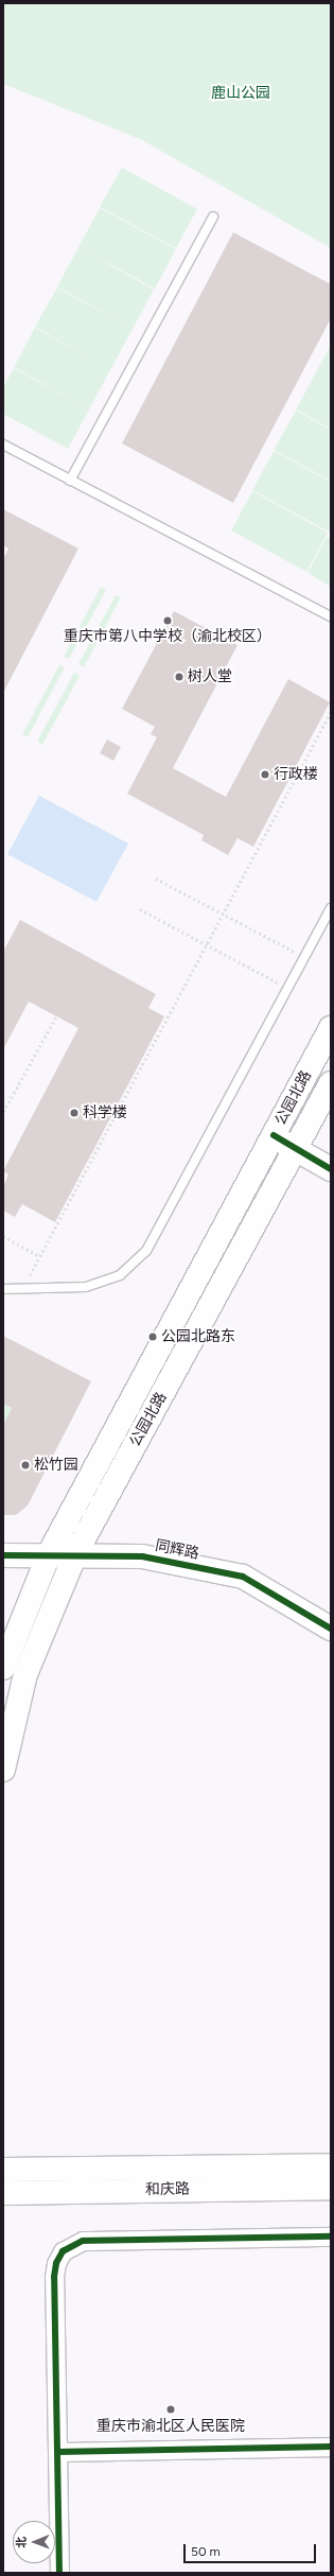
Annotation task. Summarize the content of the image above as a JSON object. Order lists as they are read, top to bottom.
{
  "streets": {
    "main road": ["公园北路", "同辉路", "和庆路"]
  },
  "crossings": [
    ["公园北路", "同辉路"]
  ],
  "parks": ["鹿山公园"],
  "places": [
    "重庆市第八中学校（渝北校区）",
    "树人堂",
    "行政楼",
    "科学楼",
    "公园北路东",
    "松竹园",
    "重庆市渝北区人民医院"
  ],
  "scale_bar": "50 m",
  "north": "left"
}
